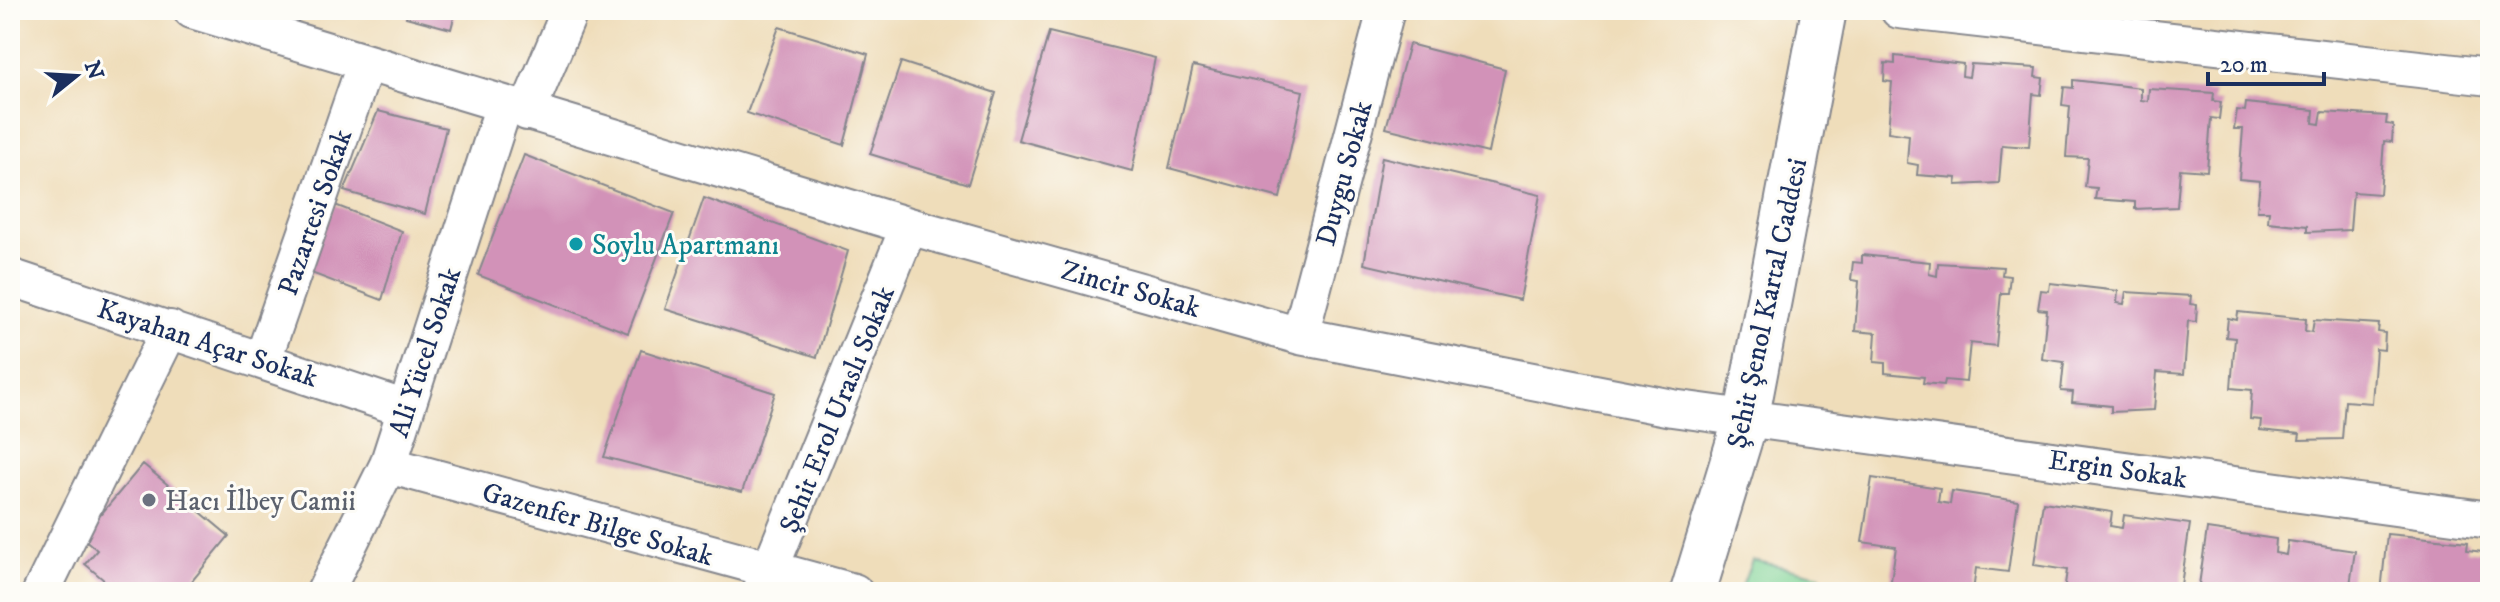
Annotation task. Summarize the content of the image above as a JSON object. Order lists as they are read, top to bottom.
{
  "streets": {
    "street": [
      "Duygu Sokak",
      "Pazartesi Sokak",
      "Zincir Sokak",
      "Şehit Şenol Kartal Caddesi",
      "Kayahan Açar Sokak",
      "Ali Yücel Sokak",
      "Şehit Erol Uraslı Sokak",
      "Ergin Sokak",
      "Gazenfer Bilge Sokak"
    ]
  },
  "crossings": [
    ["Duygu Sokak", "Zincir Sokak"],
    ["Pazartesi Sokak", "Zincir Sokak"],
    ["Pazartesi Sokak", "Kayahan Açar Sokak"],
    ["Zincir Sokak", "Şehit Şenol Kartal Caddesi"],
    ["Zincir Sokak", "Ali Yücel Sokak"],
    ["Zincir Sokak", "Şehit Erol Uraslı Sokak"],
    ["Zincir Sokak", "Ergin Sokak"],
    ["Şehit Şenol Kartal Caddesi", "Ergin Sokak"],
    ["Kayahan Açar Sokak", "Ali Yücel Sokak"],
    ["Ali Yücel Sokak", "Gazenfer Bilge Sokak"],
    ["Şehit Erol Uraslı Sokak", "Gazenfer Bilge Sokak"]
  ],
  "places": ["Soylu Apartmanı", "Hacı İlbey Camii"],
  "scale_bar": "20 m",
  "north": "right"
}
